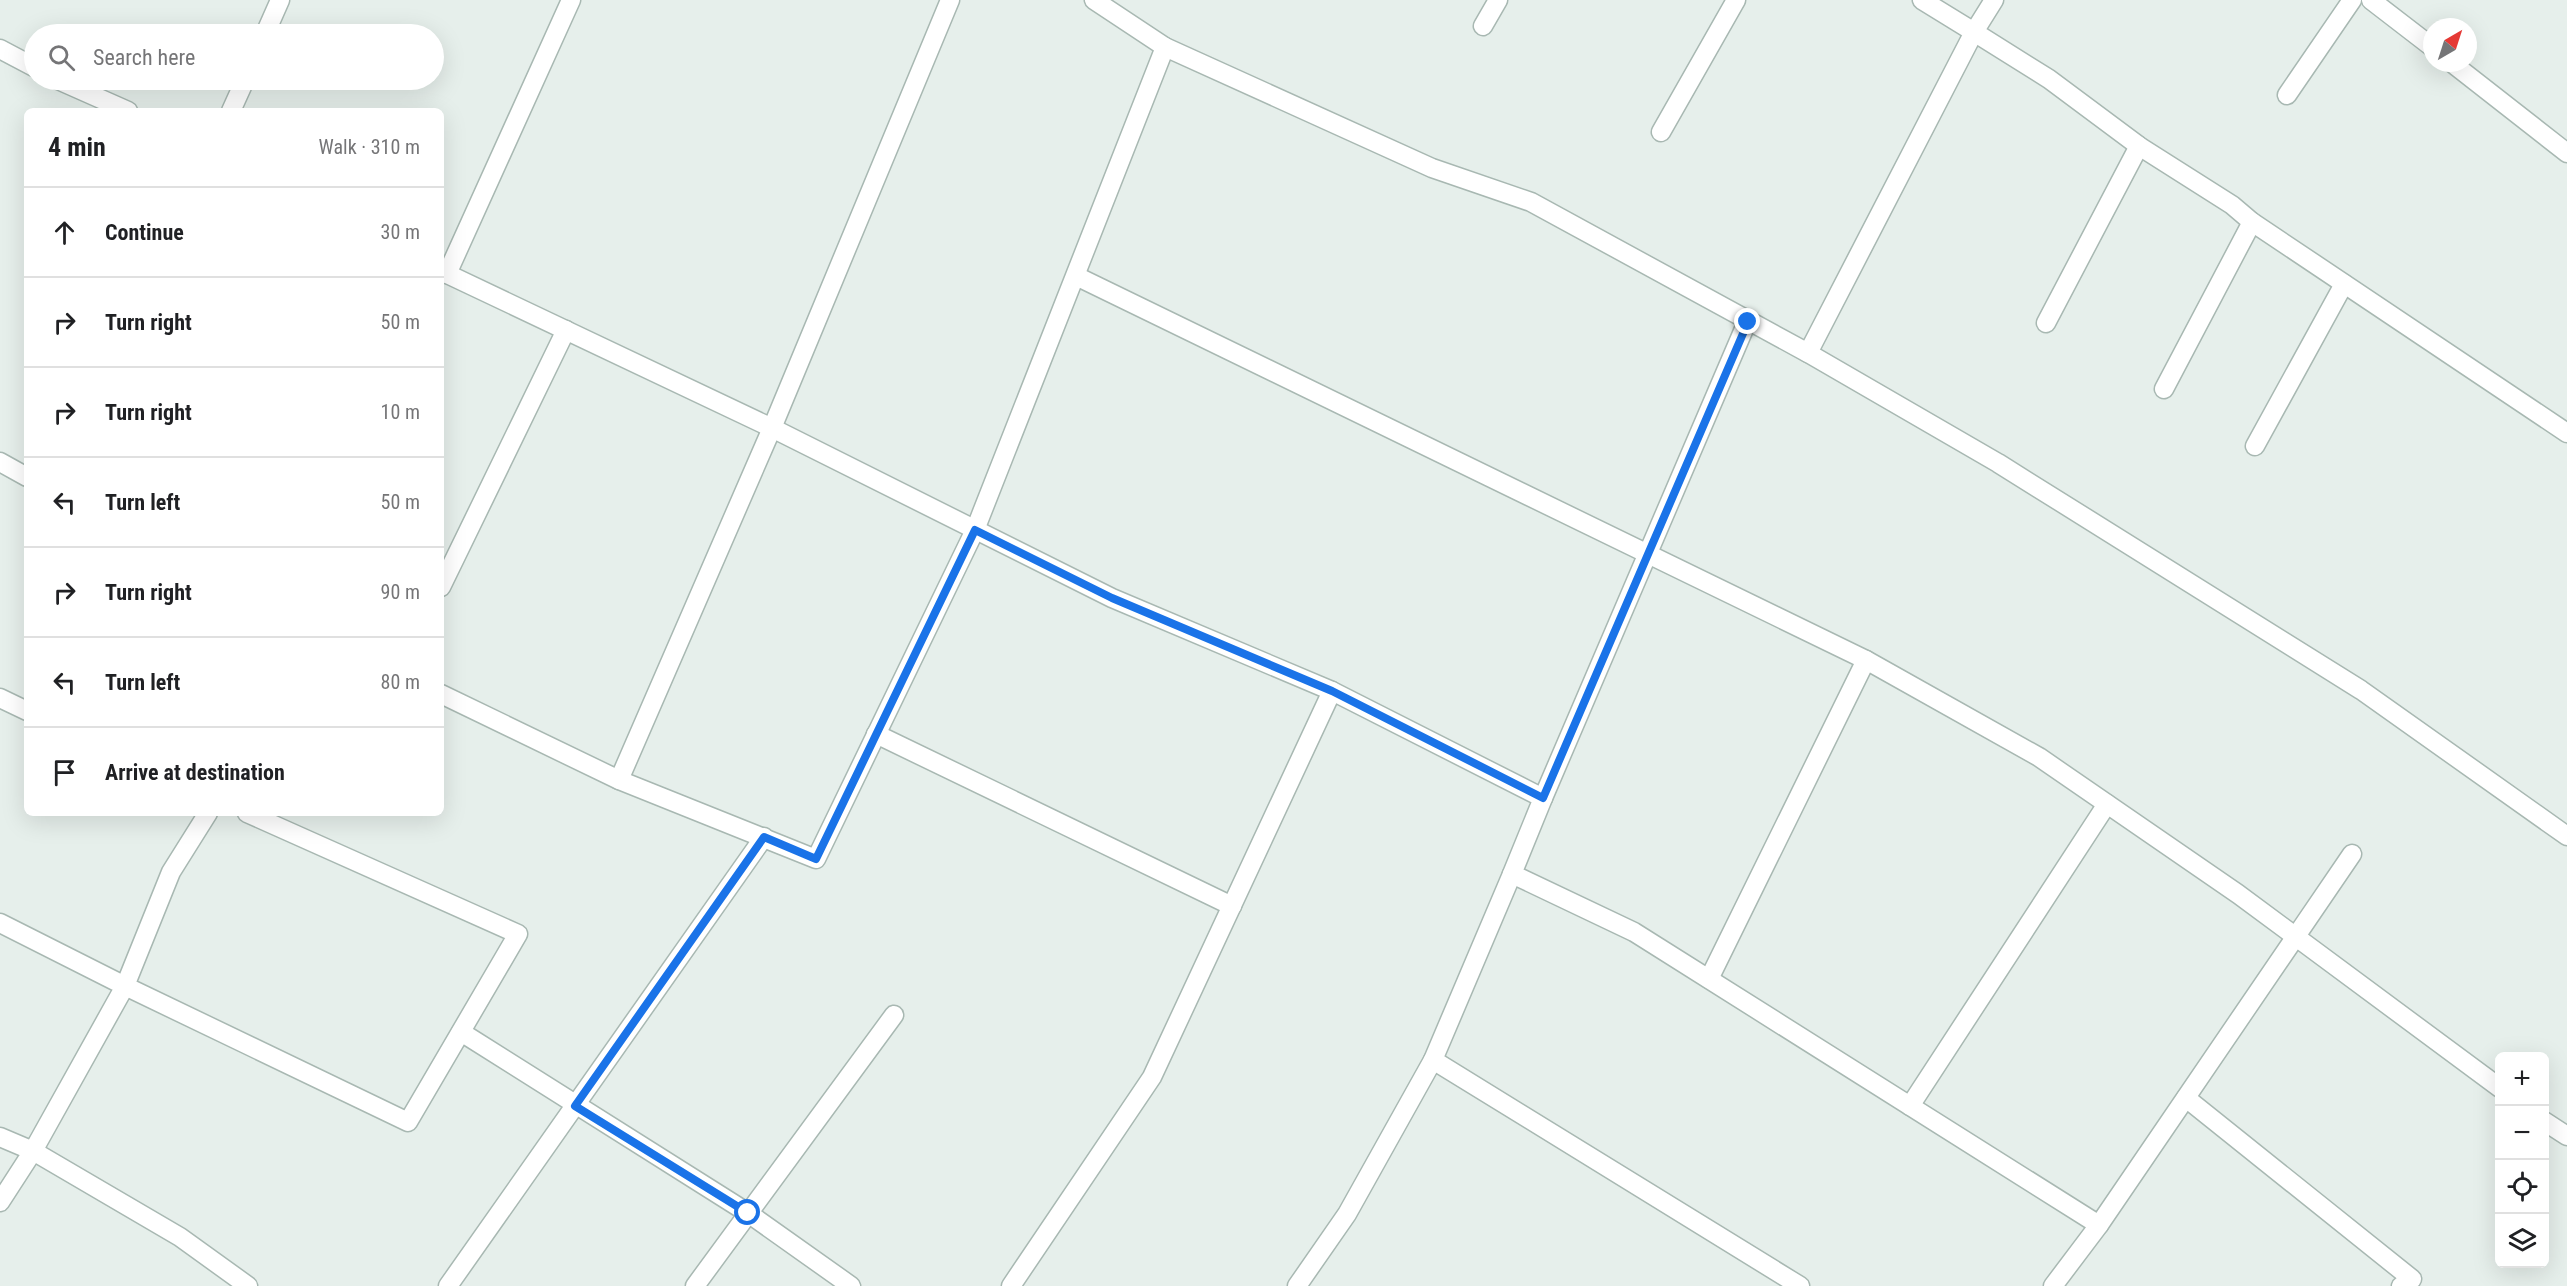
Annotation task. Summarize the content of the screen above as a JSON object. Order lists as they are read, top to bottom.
{
  "north": "top right",
  "page": {
    "search": "Search here",
    "heading": ["4 min", "Walk · 310 m"],
    "list": [
      ["Continue", "30 m"],
      ["Turn right", "50 m"],
      ["Turn right", "10 m"],
      ["Turn left", "50 m"],
      ["Turn right", "90 m"],
      ["Turn left", "80 m"],
      "Arrive at destination"
    ],
    "map_buttons": ["+", "−"]
  }
}
